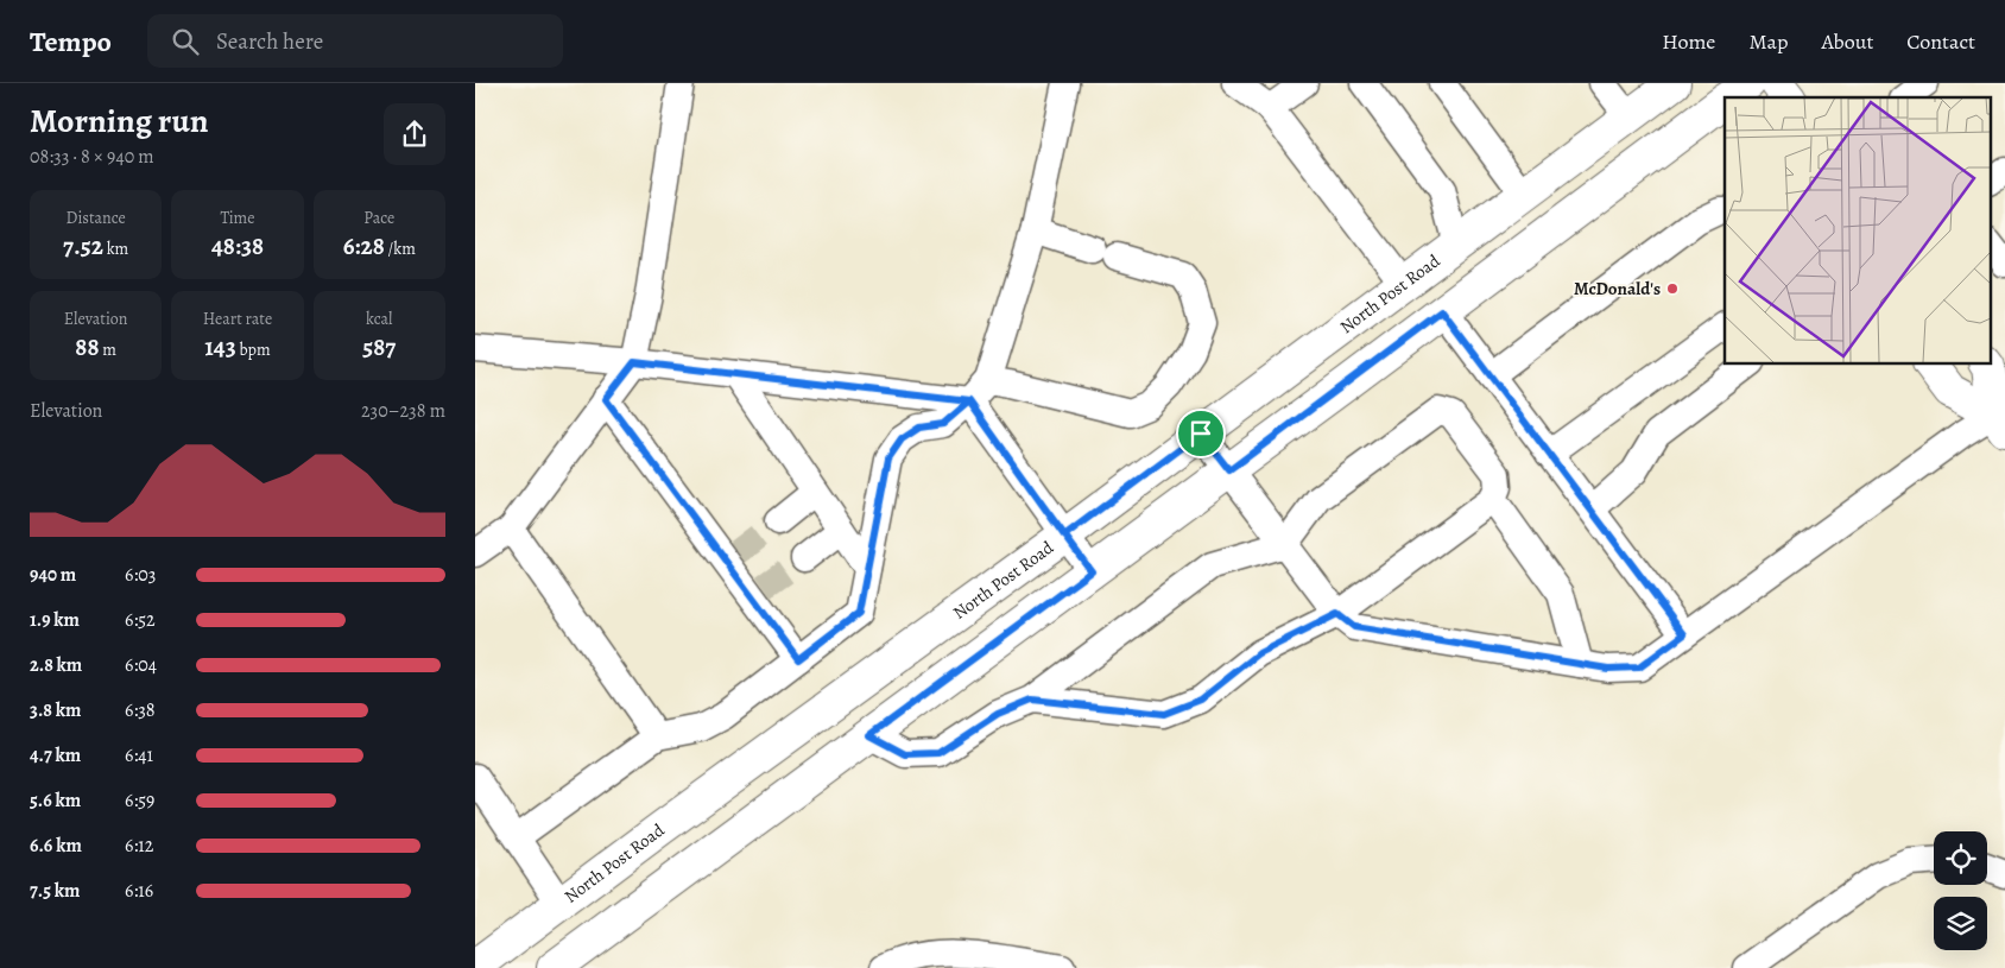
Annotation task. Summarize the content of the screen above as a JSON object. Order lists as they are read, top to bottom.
{
  "streets": {
    "main road": ["North Post Road"]
  },
  "places": ["McDonald's"],
  "page": {
    "header": "Tempo",
    "search": "Search here",
    "nav": [
      "Home",
      "Map",
      "About",
      "Contact"
    ],
    "heading": ["Morning run", "08:33 · 8 × 940 m"],
    "stats": [
      ["Distance", "7.52 km"],
      ["Time", "48:38"],
      ["Pace", "6:28 /km"],
      ["Elevation", "88 m"],
      ["Heart rate", "143 bpm"],
      ["kcal", "587"]
    ],
    "chart": ["Elevation", "230–238 m"],
    "list": [
      {
        "name": "940 m",
        "note": "6:03"
      },
      {
        "name": "1.9 km",
        "note": "6:52"
      },
      {
        "name": "2.8 km",
        "note": "6:04"
      },
      {
        "name": "3.8 km",
        "note": "6:38"
      },
      {
        "name": "4.7 km",
        "note": "6:41"
      },
      {
        "name": "5.6 km",
        "note": "6:59"
      },
      {
        "name": "6.6 km",
        "note": "6:12"
      },
      {
        "name": "7.5 km",
        "note": "6:16"
      }
    ]
  }
}
